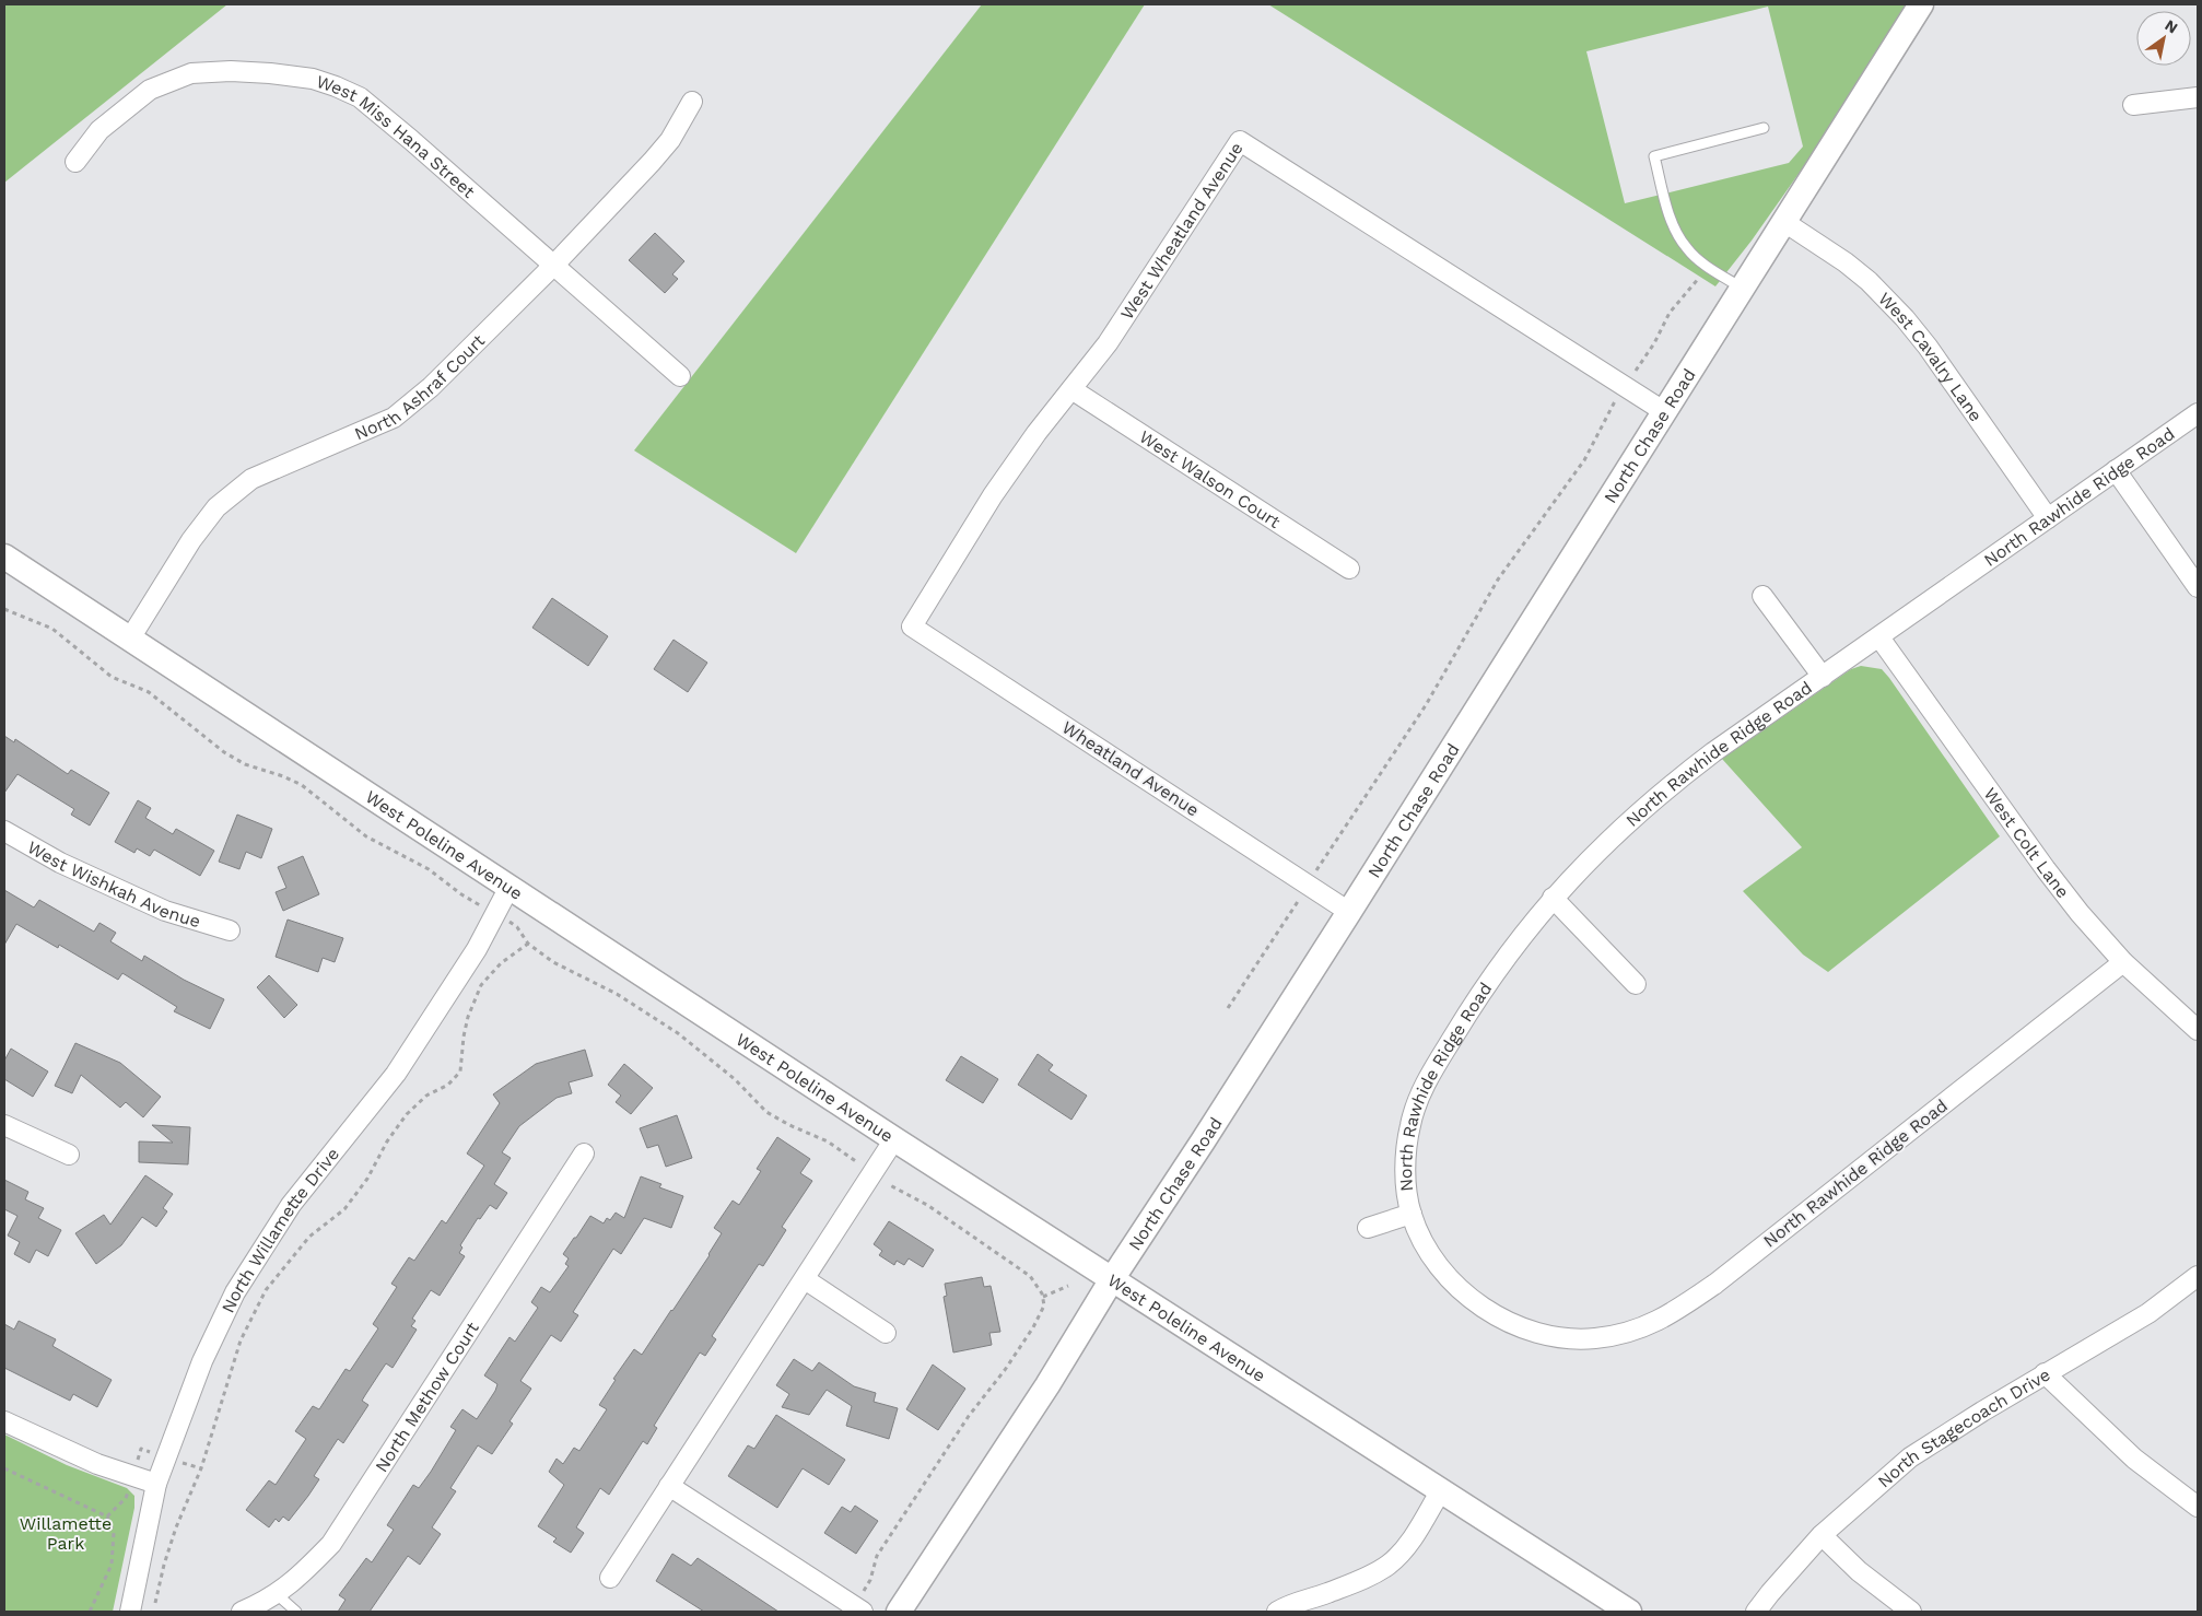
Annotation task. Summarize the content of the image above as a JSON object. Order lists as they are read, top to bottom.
{
  "streets": {
    "street": [
      "West Miss Hana Street",
      "West Wheatland Avenue",
      "West Cavalry Lane",
      "North Ashraf Court",
      "North Chase Road",
      "West Walson Court",
      "North Rawhide Ridge Road",
      "Wheatland Avenue",
      "West Colt Lane",
      "West Poleline Avenue",
      "West Wishkah Avenue",
      "North Willamette Drive",
      "North Methow Court",
      "North Stagecoach Drive"
    ]
  },
  "crossings": [
    ["West Miss Hana Street", "North Ashraf Court"],
    ["West Wheatland Avenue", "North Chase Road"],
    ["West Wheatland Avenue", "West Walson Court"],
    ["West Wheatland Avenue", "Wheatland Avenue"],
    ["West Cavalry Lane", "North Chase Road"],
    ["West Cavalry Lane", "North Rawhide Ridge Road"],
    ["North Ashraf Court", "West Poleline Avenue"],
    ["North Chase Road", "Wheatland Avenue"],
    ["North Chase Road", "West Poleline Avenue"],
    ["North Rawhide Ridge Road", "West Colt Lane"],
    ["West Poleline Avenue", "North Willamette Drive"]
  ],
  "parks": ["Willamette Park"],
  "north": "top right"
}
